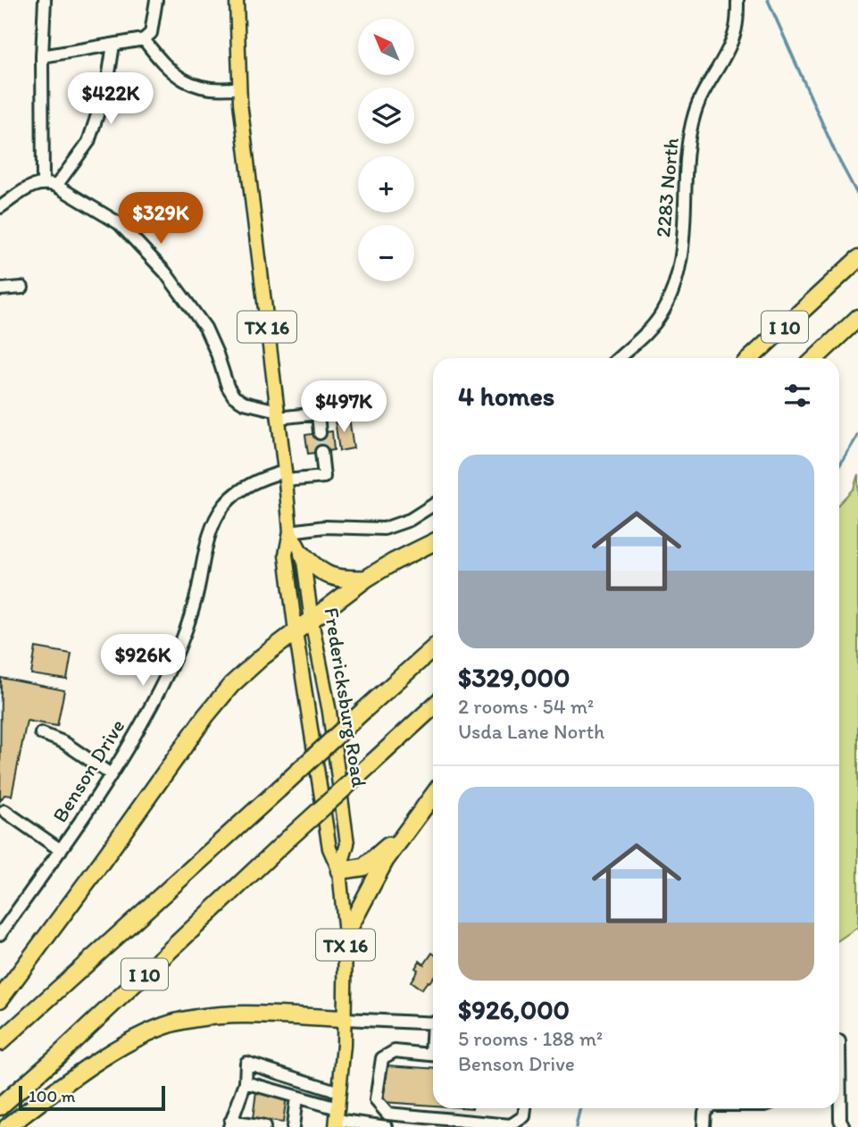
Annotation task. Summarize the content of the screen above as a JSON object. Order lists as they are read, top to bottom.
{
  "streets": {
    "highway": ["I 10"],
    "main road": ["TX 16", "Fredericksburg Road"],
    "street": ["2283 North", "Benson Drive"]
  },
  "crossings": [
    ["TX 16", "Fredericksburg Road"],
    ["Fredericksburg Road", "Benson Drive"]
  ],
  "scale_bar": "100 m",
  "north": "top left",
  "page": {
    "map_buttons": ["+", "−"],
    "price": [
      "$422K",
      "$329K",
      "$497K",
      "$926K"
    ],
    "heading": "4 homes",
    "list": [
      {
        "name": "$329,000",
        "note": "2 rooms · 54 m² · Usda Lane North"
      },
      {
        "name": "$926,000",
        "note": "5 rooms · 188 m² · Benson Drive"
      }
    ],
    "scale": "100 m"
  }
}
